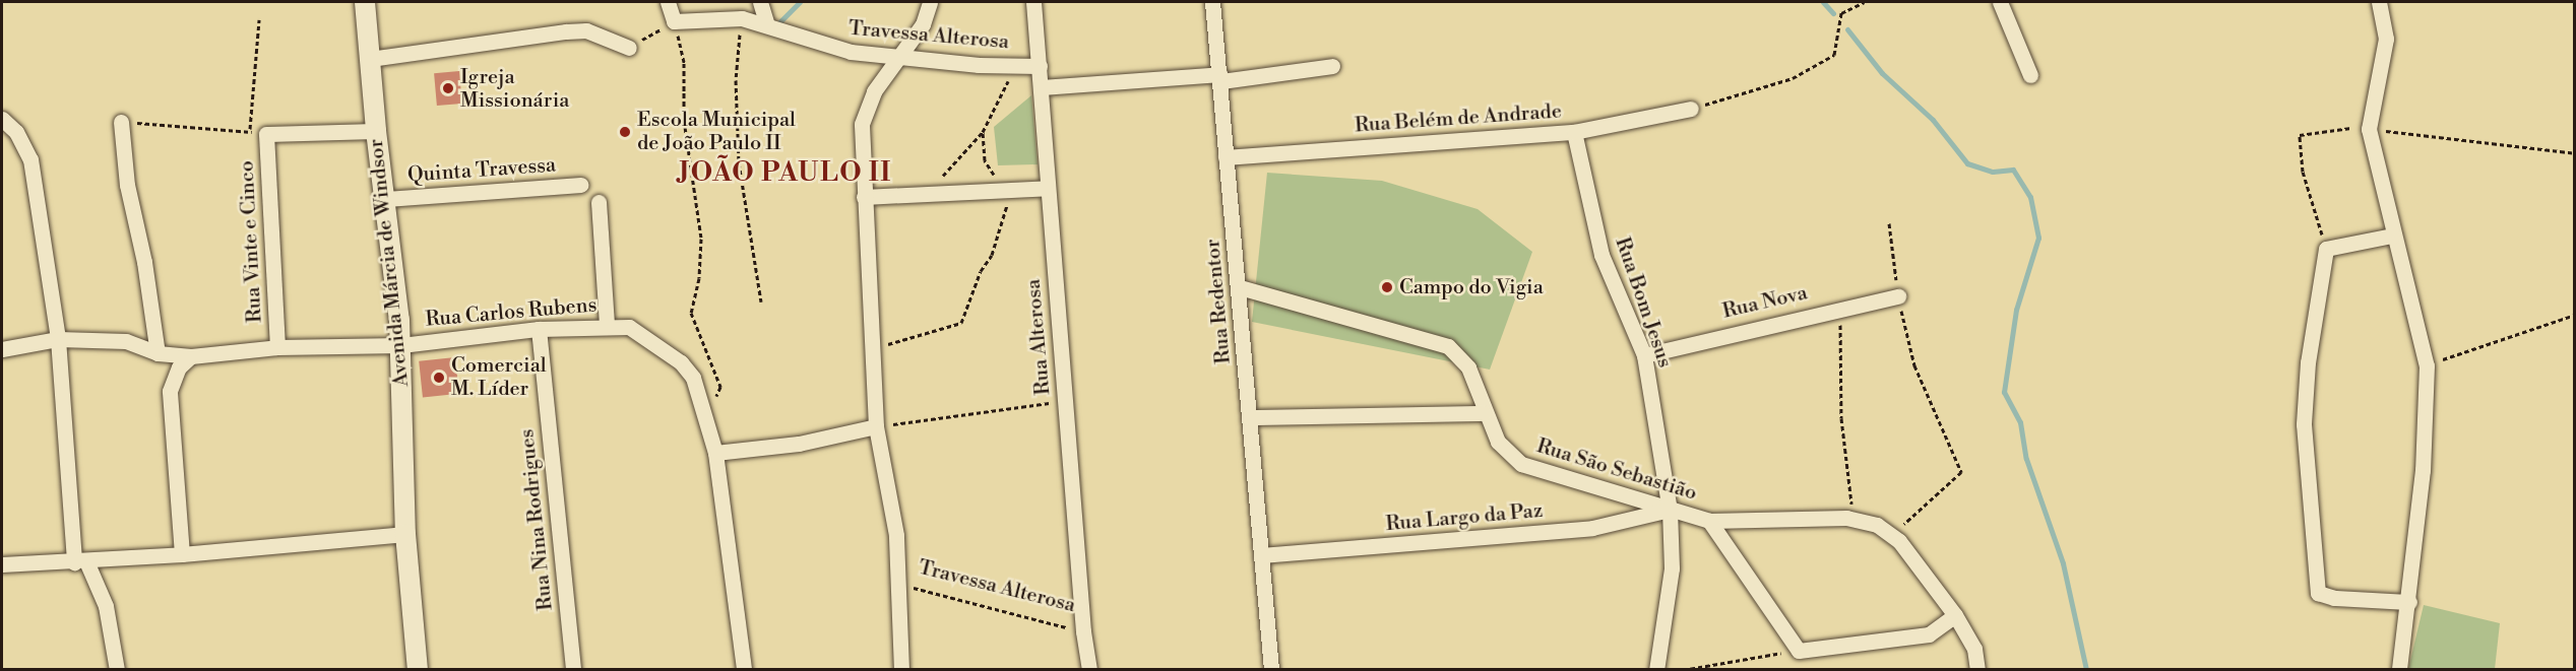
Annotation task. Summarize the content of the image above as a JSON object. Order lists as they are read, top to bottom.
{
  "streets": {
    "street": [
      "Travessa Alterosa",
      "Rua Belém de Andrade",
      "Quinta Travessa",
      "Rua Vinte e Cinco",
      "Avenida Márcia de Windsor",
      "Rua Redentor",
      "Rua Bom Jesus",
      "Rua Nova",
      "Rua Carlos Rubens",
      "Rua Alterosa",
      "Rua São Sebastião",
      "Rua Largo da Paz",
      "Rua Nina Rodrigues"
    ]
  },
  "crossings": [
    ["Travessa Alterosa", "Rua Alterosa"],
    ["Rua Belém de Andrade", "Rua Redentor"],
    ["Rua Belém de Andrade", "Rua Bom Jesus"],
    ["Quinta Travessa", "Avenida Márcia de Windsor"],
    ["Rua Vinte e Cinco", "Rua Carlos Rubens"],
    ["Avenida Márcia de Windsor", "Rua Carlos Rubens"],
    ["Rua Redentor", "Rua São Sebastião"],
    ["Rua Redentor", "Rua Largo da Paz"],
    ["Rua Bom Jesus", "Rua Nova"],
    ["Rua Bom Jesus", "Rua São Sebastião"],
    ["Rua Bom Jesus", "Rua Largo da Paz"],
    ["Rua Carlos Rubens", "Rua Nina Rodrigues"],
    ["Rua São Sebastião", "Rua Largo da Paz"]
  ],
  "districts": ["JOÃO PAULO II"],
  "places": [
    "Igreja Missionária",
    "Escola Municipal de João Paulo II",
    "Campo do Vigia",
    "Comercial M. Líder"
  ]
}
